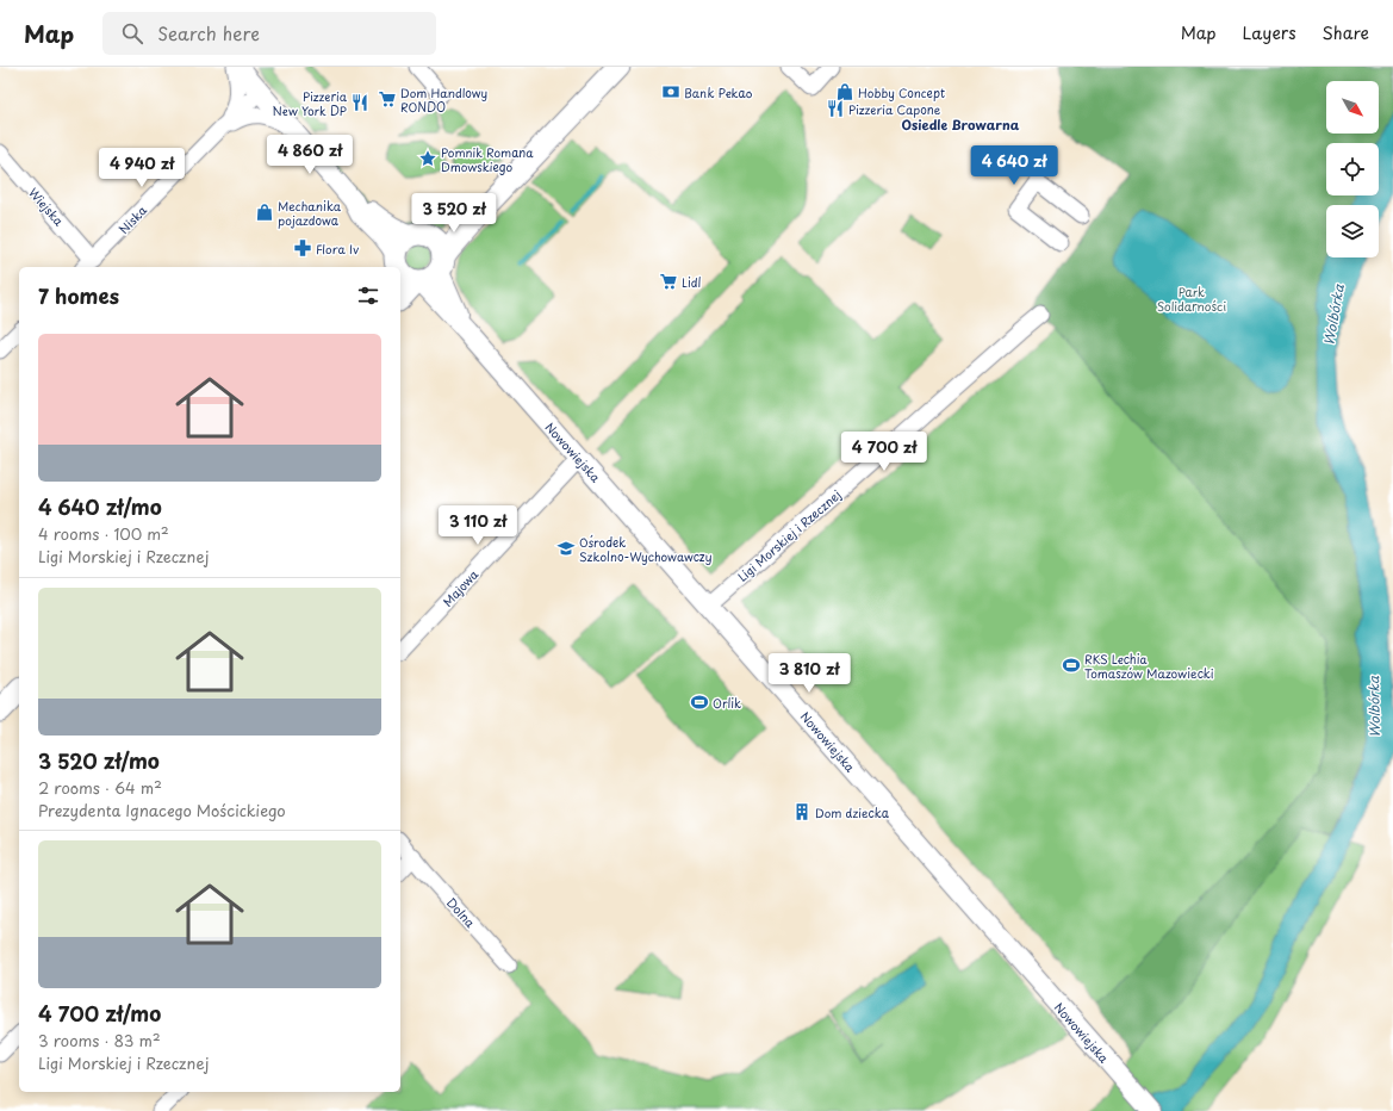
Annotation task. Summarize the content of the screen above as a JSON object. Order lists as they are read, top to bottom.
{
  "streets": {
    "street": [
      "Wiejska",
      "Niska",
      "Nowowiejska",
      "Ligi Morskiej i Rzecznej",
      "Majowa",
      "Dolna"
    ]
  },
  "crossings": [
    ["Wiejska", "Niska"],
    ["Nowowiejska", "Ligi Morskiej i Rzecznej"],
    ["Nowowiejska", "Majowa"]
  ],
  "districts": ["Osiedle Browarna"],
  "water": ["Wolbórka"],
  "parks": ["Park Solidarności"],
  "places": {
    "bank": ["Bank Pekao"],
    "shop": ["Hobby Concept", "Mechanika pojazdowa"],
    "supermarket": ["Dom Handlowy RONDO", "Lidl"],
    "restaurant": ["Pizzeria New York DP", "Pizzeria Capone"],
    "place": ["Pomnik Romana Dmowskiego"],
    "pharmacy": ["Flora Iv"],
    "school or university": ["Ośrodek Szkolno-Wychowawczy"],
    "sports": ["RKS Lechia Tomaszów Mazowiecki", "Orlik"],
    "building": ["Dom dziecka"]
  },
  "north": "bottom right",
  "page": {
    "header": "Map",
    "search": "Search here",
    "nav": ["Map", "Layers", "Share"],
    "price": [
      "4 860 zł",
      "4 640 zł",
      "4 940 zł",
      "3 520 zł",
      "4 700 zł",
      "3 110 zł",
      "3 810 zł"
    ],
    "heading": "7 homes",
    "list": [
      {
        "name": "4 640 zł/mo",
        "note": "4 rooms · 100 m² · Ligi Morskiej i Rzecznej"
      },
      {
        "name": "3 520 zł/mo",
        "note": "2 rooms · 64 m² · Prezydenta Ignacego Mościckiego"
      },
      {
        "name": "4 700 zł/mo",
        "note": "3 rooms · 83 m² · Ligi Morskiej i Rzecznej"
      }
    ]
  }
}
